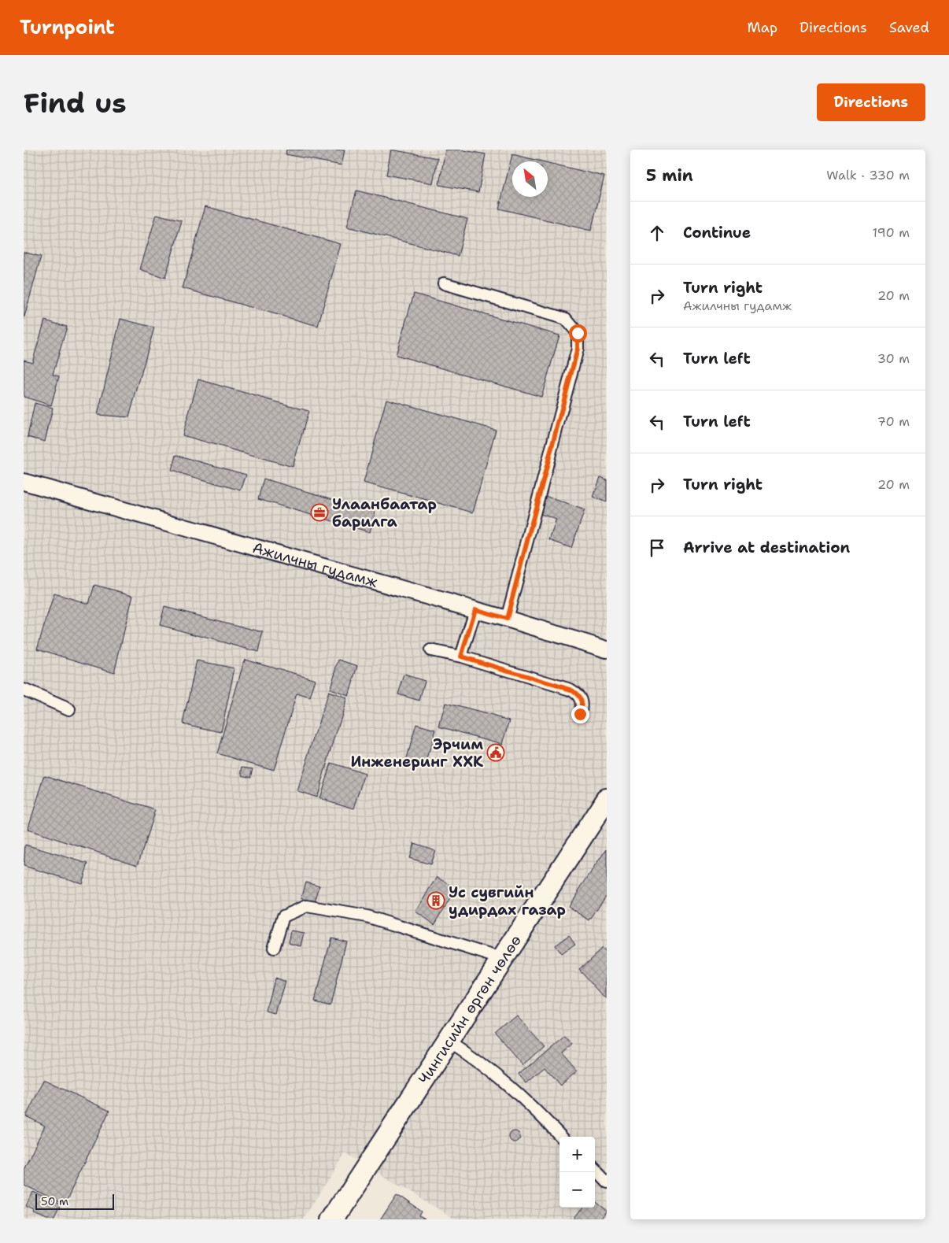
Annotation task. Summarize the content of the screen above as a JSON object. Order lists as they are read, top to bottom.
{
  "streets": {
    "highway": ["Чингисийн өргөн чөлөө"],
    "main road": ["Ажилчны гудамж"]
  },
  "places": {
    "office": ["Улаанбаатар барилга"],
    "public building": ["Эрчим Инженеринг ХХК"],
    "building": ["Ус сувгийн удирдах газар"]
  },
  "scale_bar": "50 m",
  "north": "top left",
  "page": {
    "header": "Turnpoint",
    "nav": ["Map", "Directions", "Saved"],
    "buttons": "Directions",
    "title": "Find us",
    "heading": ["5 min", "Walk · 330 m"],
    "list": [
      ["Continue", "190 m"],
      ["Turn right", "Ажилчны гудамж", "20 m"],
      ["Turn left", "30 m"],
      ["Turn left", "70 m"],
      ["Turn right", "20 m"],
      "Arrive at destination"
    ],
    "map_buttons": ["+", "−"],
    "scale": "50 m"
  }
}
